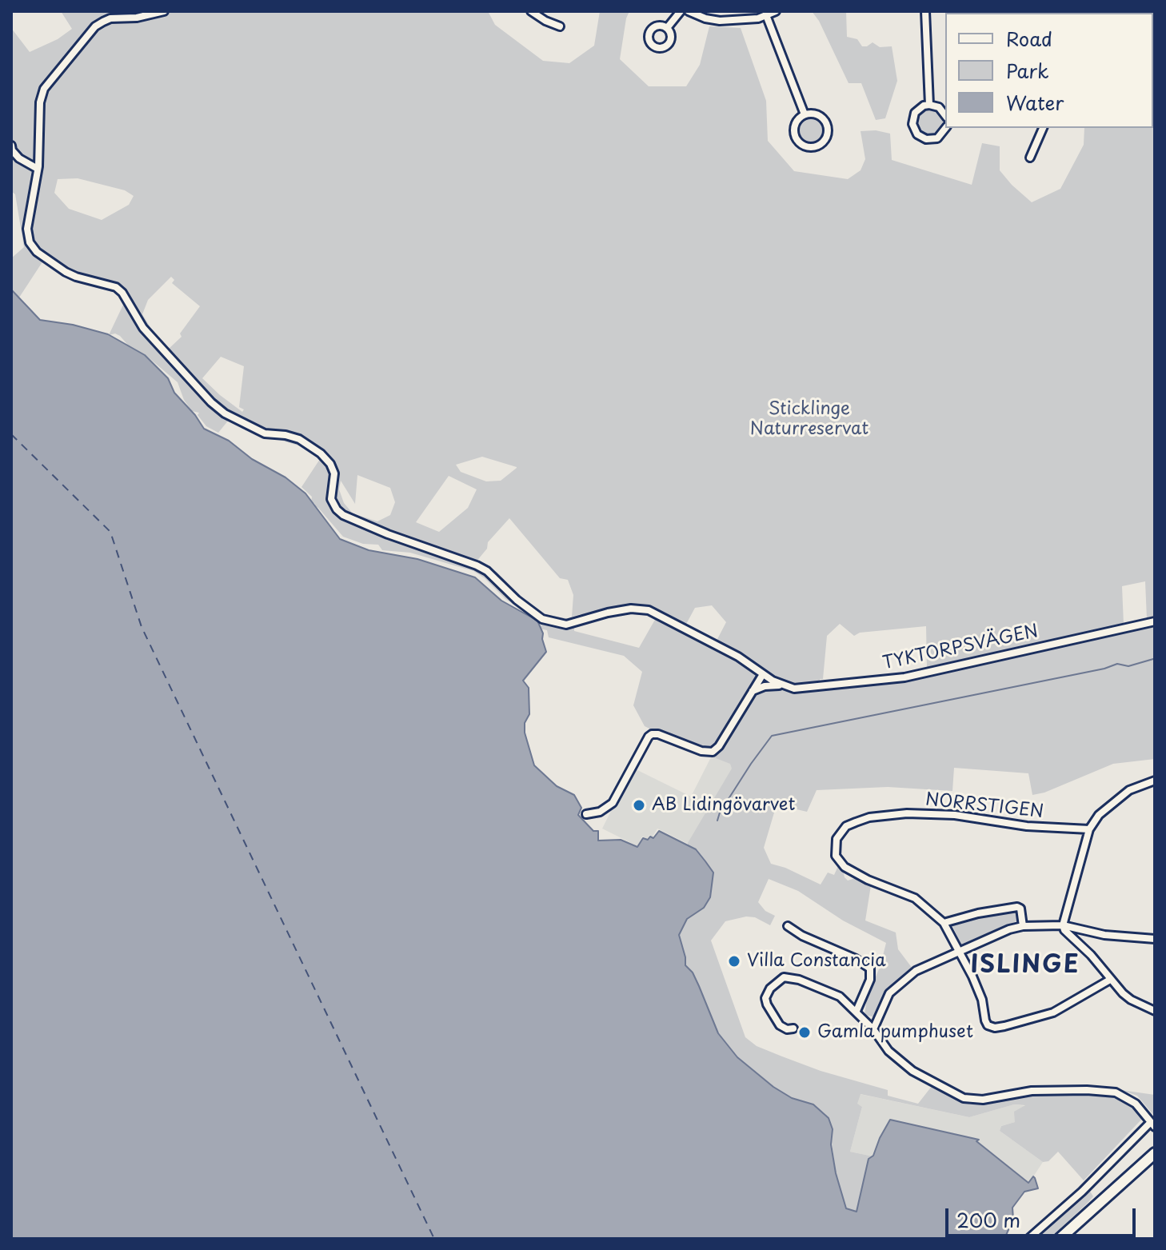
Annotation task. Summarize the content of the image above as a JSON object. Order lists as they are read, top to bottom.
{
  "streets": {
    "street": ["TYKTORPSVÄGEN", "NORRSTIGEN"]
  },
  "districts": ["ISLINGE"],
  "parks": ["Sticklinge Naturreservat"],
  "places": ["AB Lidingövarvet", "Villa Constancia", "Gamla pumphuset"],
  "legend": ["Road", "Park", "Water"],
  "scale_bar": "200 m"
}
